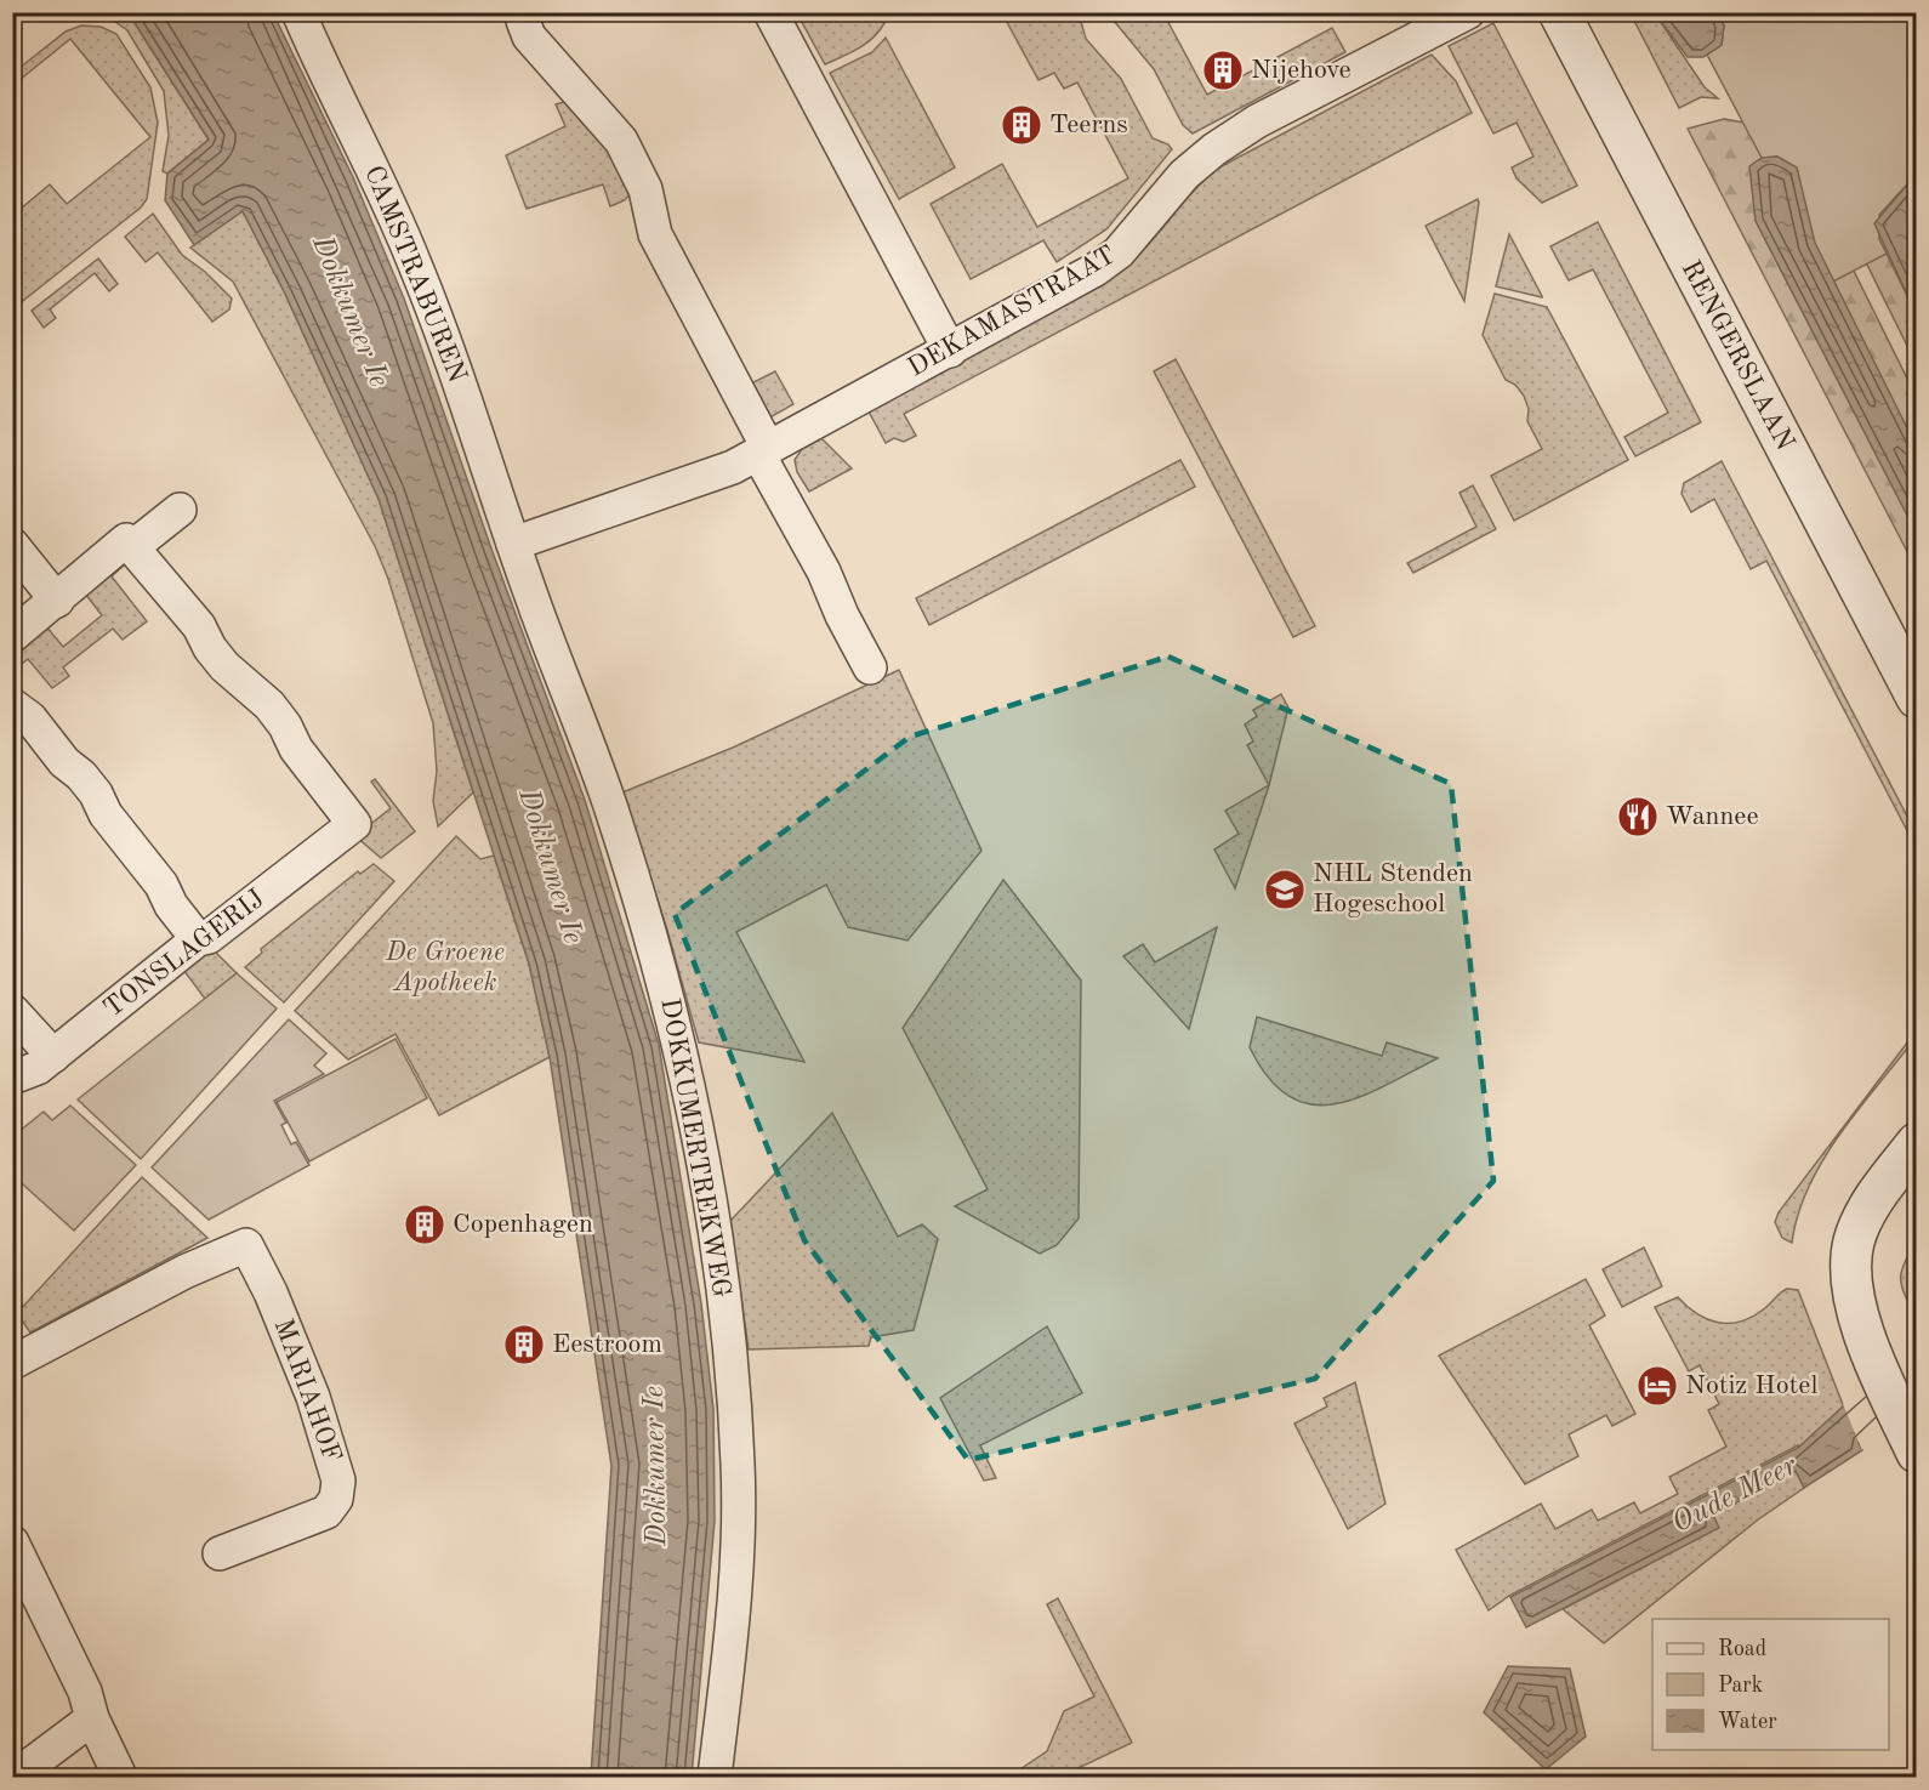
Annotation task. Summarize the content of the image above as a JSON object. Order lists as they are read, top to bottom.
{
  "streets": {
    "street": [
      "CAMSTRABUREN",
      "DEKAMASTRAAT",
      "RENGERSLAAN",
      "TONSLAGERIJ",
      "DOKKUMERTREKWEG",
      "MARIAHOF"
    ]
  },
  "crossings": [
    ["CAMSTRABUREN", "DEKAMASTRAAT"],
    ["CAMSTRABUREN", "DOKKUMERTREKWEG"],
    ["DEKAMASTRAAT", "DOKKUMERTREKWEG"]
  ],
  "water": ["Dokkumer Ie", "Oude Meer"],
  "parks": ["De Groene Apotheek"],
  "places": {
    "building": [
      "Nijehove",
      "Teerns",
      "Copenhagen",
      "Eestroom"
    ],
    "restaurant": ["Wannee"],
    "school or university": ["NHL Stenden Hogeschool"],
    "hotel": ["Notiz Hotel"]
  },
  "legend": ["Road", "Park", "Water"]
}
